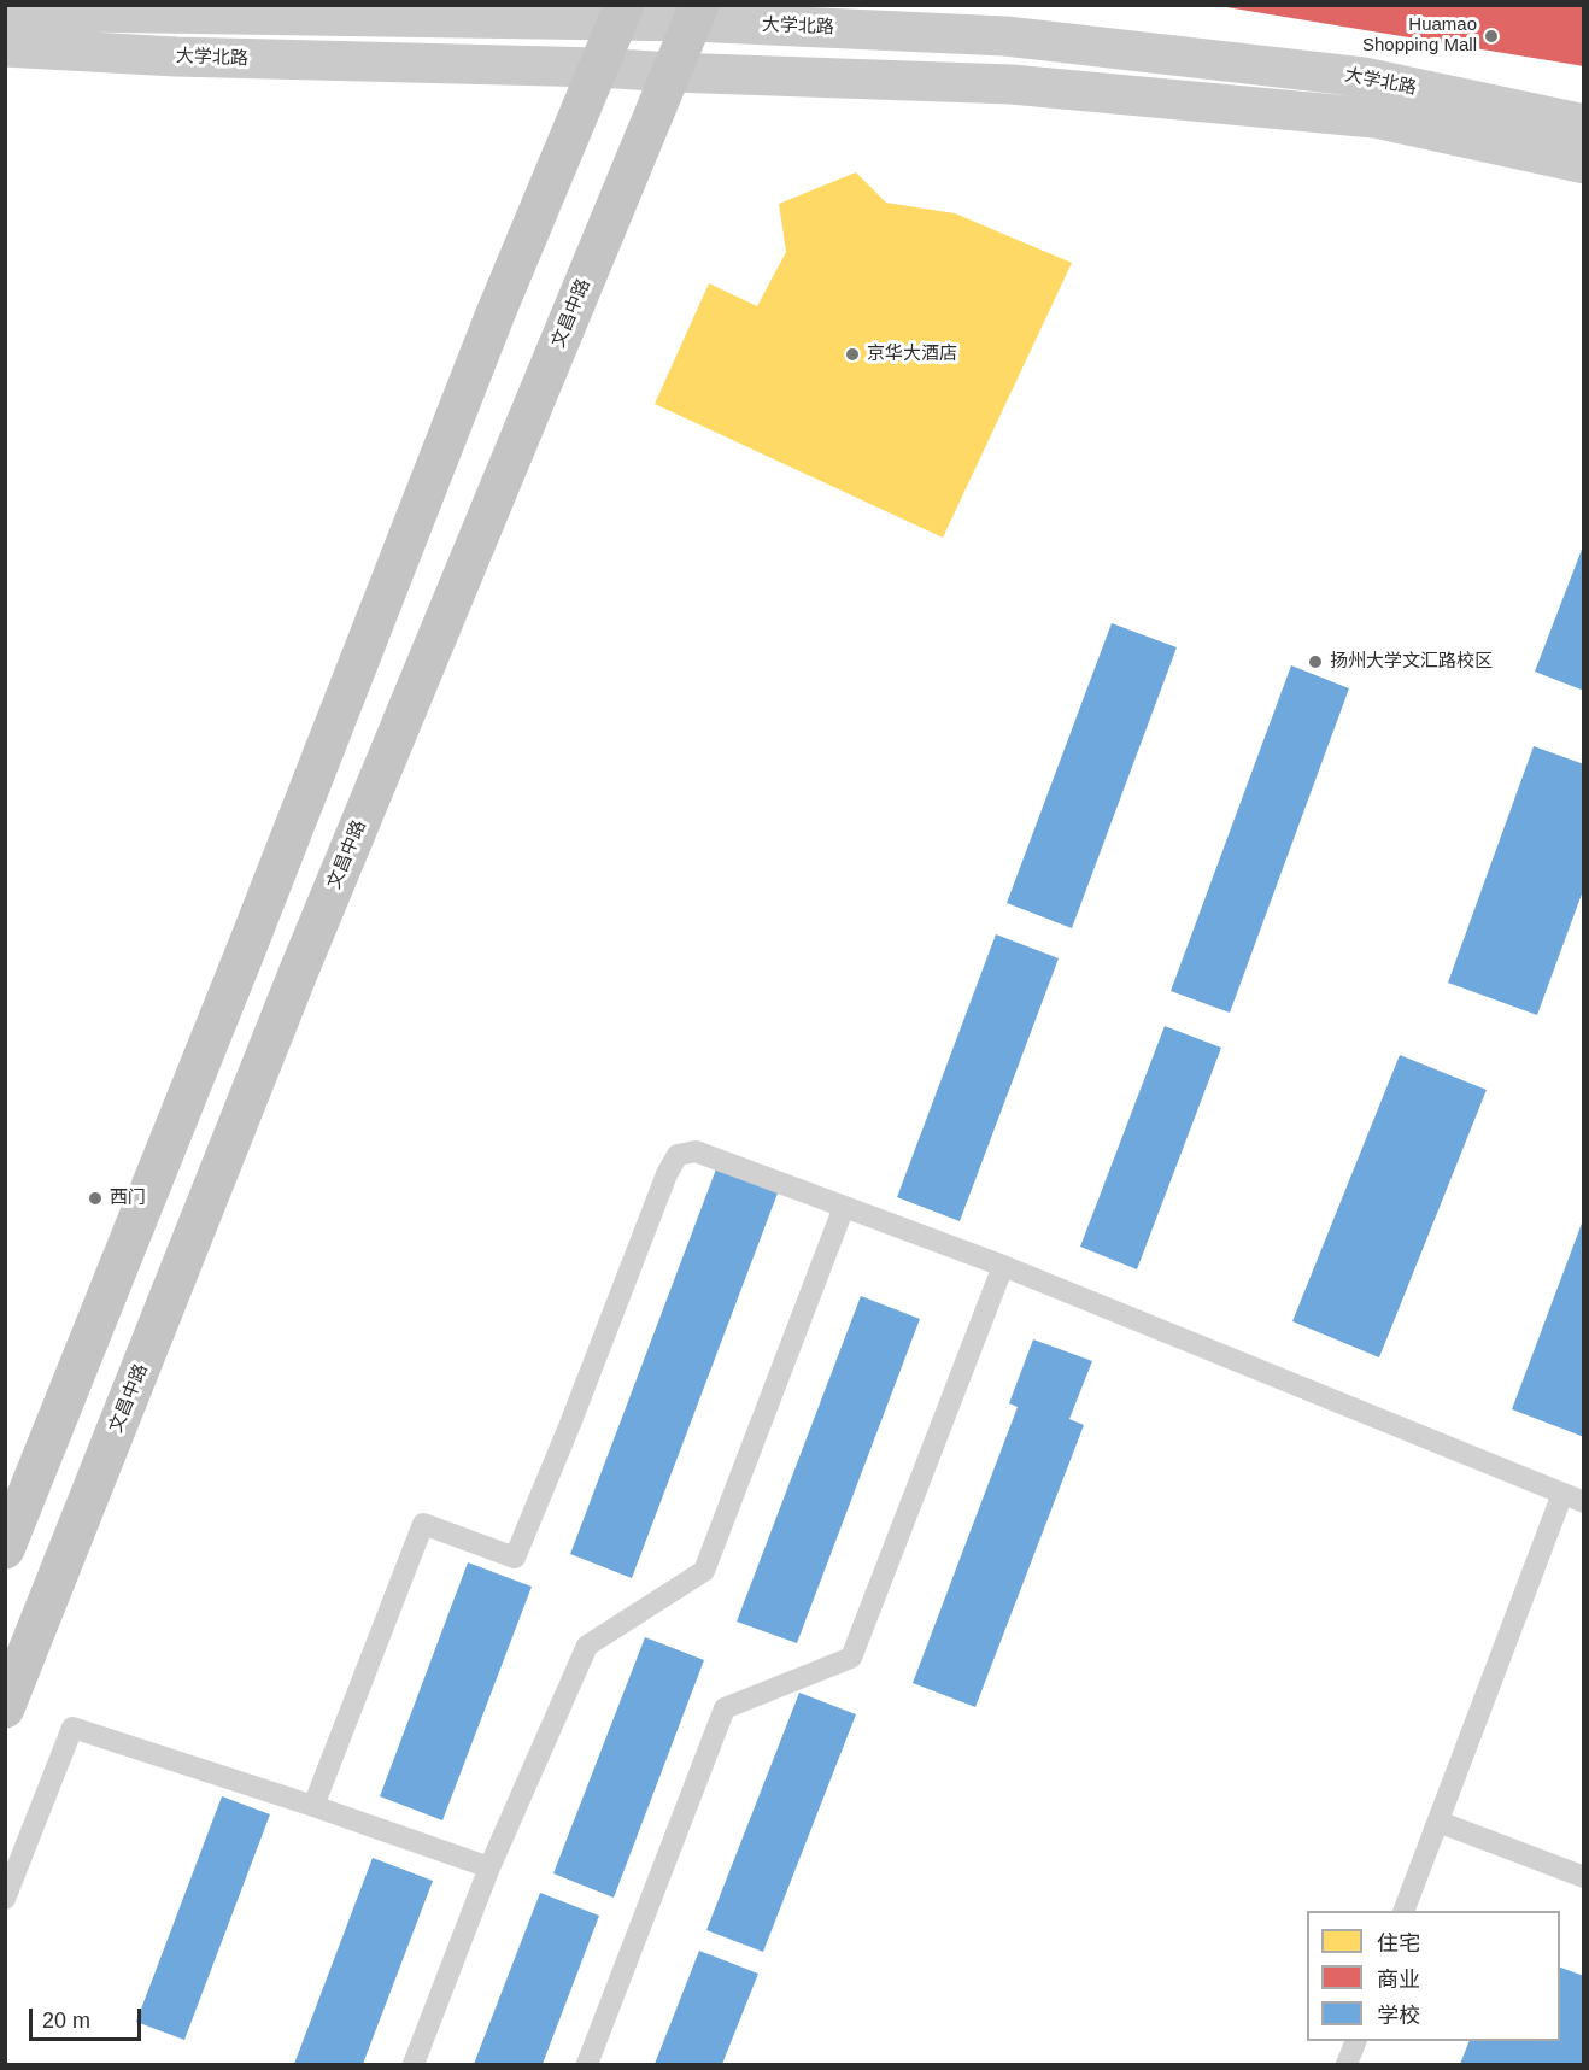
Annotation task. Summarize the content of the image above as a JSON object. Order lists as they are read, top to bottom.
{
  "streets": {
    "main road": ["文昌中路"],
    "street": ["大学北路"]
  },
  "crossings": [
    ["大学北路", "文昌中路"]
  ],
  "places": [
    "Huamao Shopping Mall",
    "京华大酒店",
    "扬州大学文汇路校区",
    "西门"
  ],
  "legend": ["住宅", "商业", "学校"],
  "scale_bar": "20 m"
}
